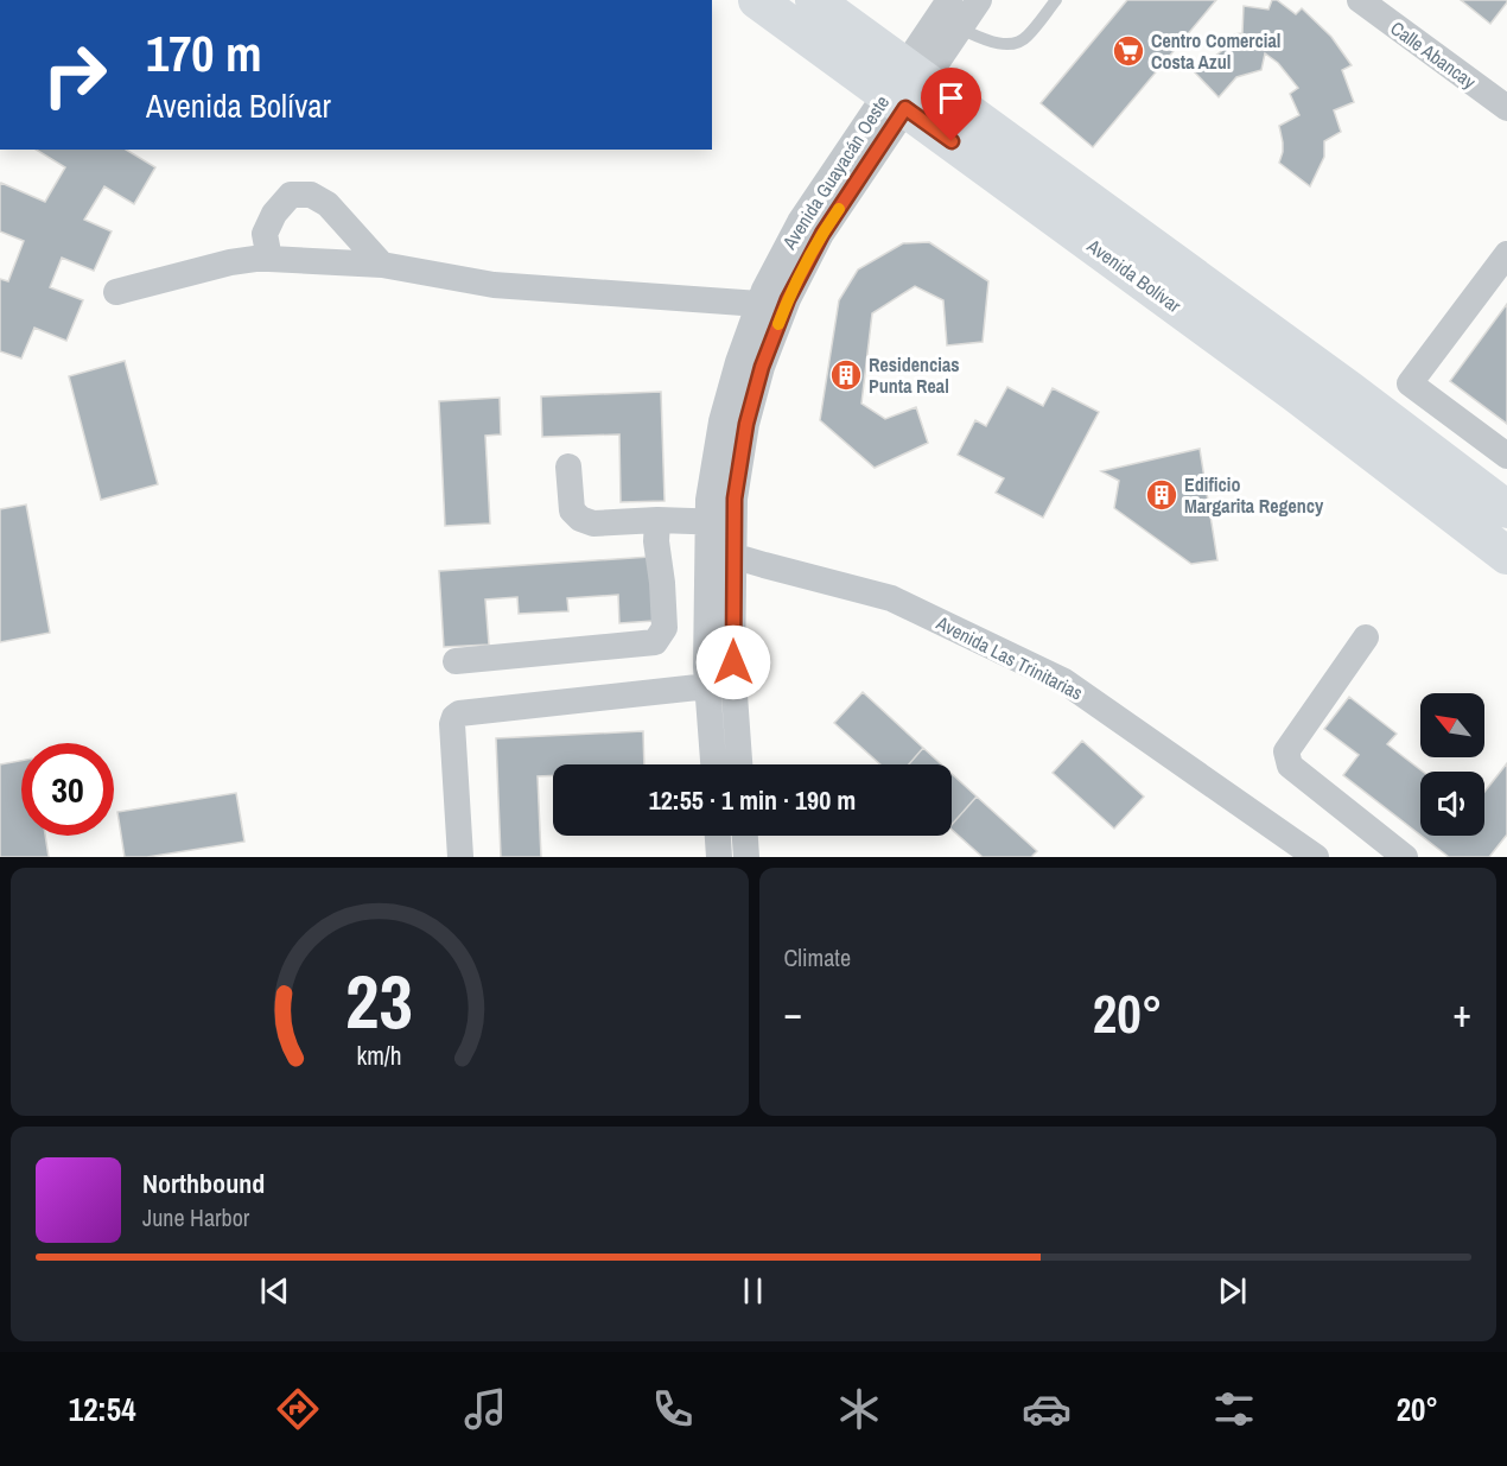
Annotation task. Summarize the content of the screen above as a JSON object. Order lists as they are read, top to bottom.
{
  "streets": {
    "street": [
      "Calle Abancay",
      "Avenida Guayacán Oeste",
      "Avenida Bolívar",
      "Avenida Las Trinitarias"
    ]
  },
  "crossings": [
    ["Avenida Guayacán Oeste", "Avenida Bolívar"],
    ["Avenida Guayacán Oeste", "Avenida Las Trinitarias"]
  ],
  "places": {
    "supermarket": ["Centro Comercial Costa Azul"],
    "building": ["Residencias Punta Real", "Edificio Margarita Regency"]
  },
  "north": "top left",
  "page": {
    "turn": ["170 m", "Avenida Bolívar"],
    "limit": "30",
    "trip": "12:55 · 1 min · 190 m",
    "tile": "Climate",
    "heat": ["−", "20°", "+"],
    "song": ["Northbound", "June Harbor"],
    "tabs": ["12:54", "20°"],
    "gauge": ["23", "km/h"]
  }
}
